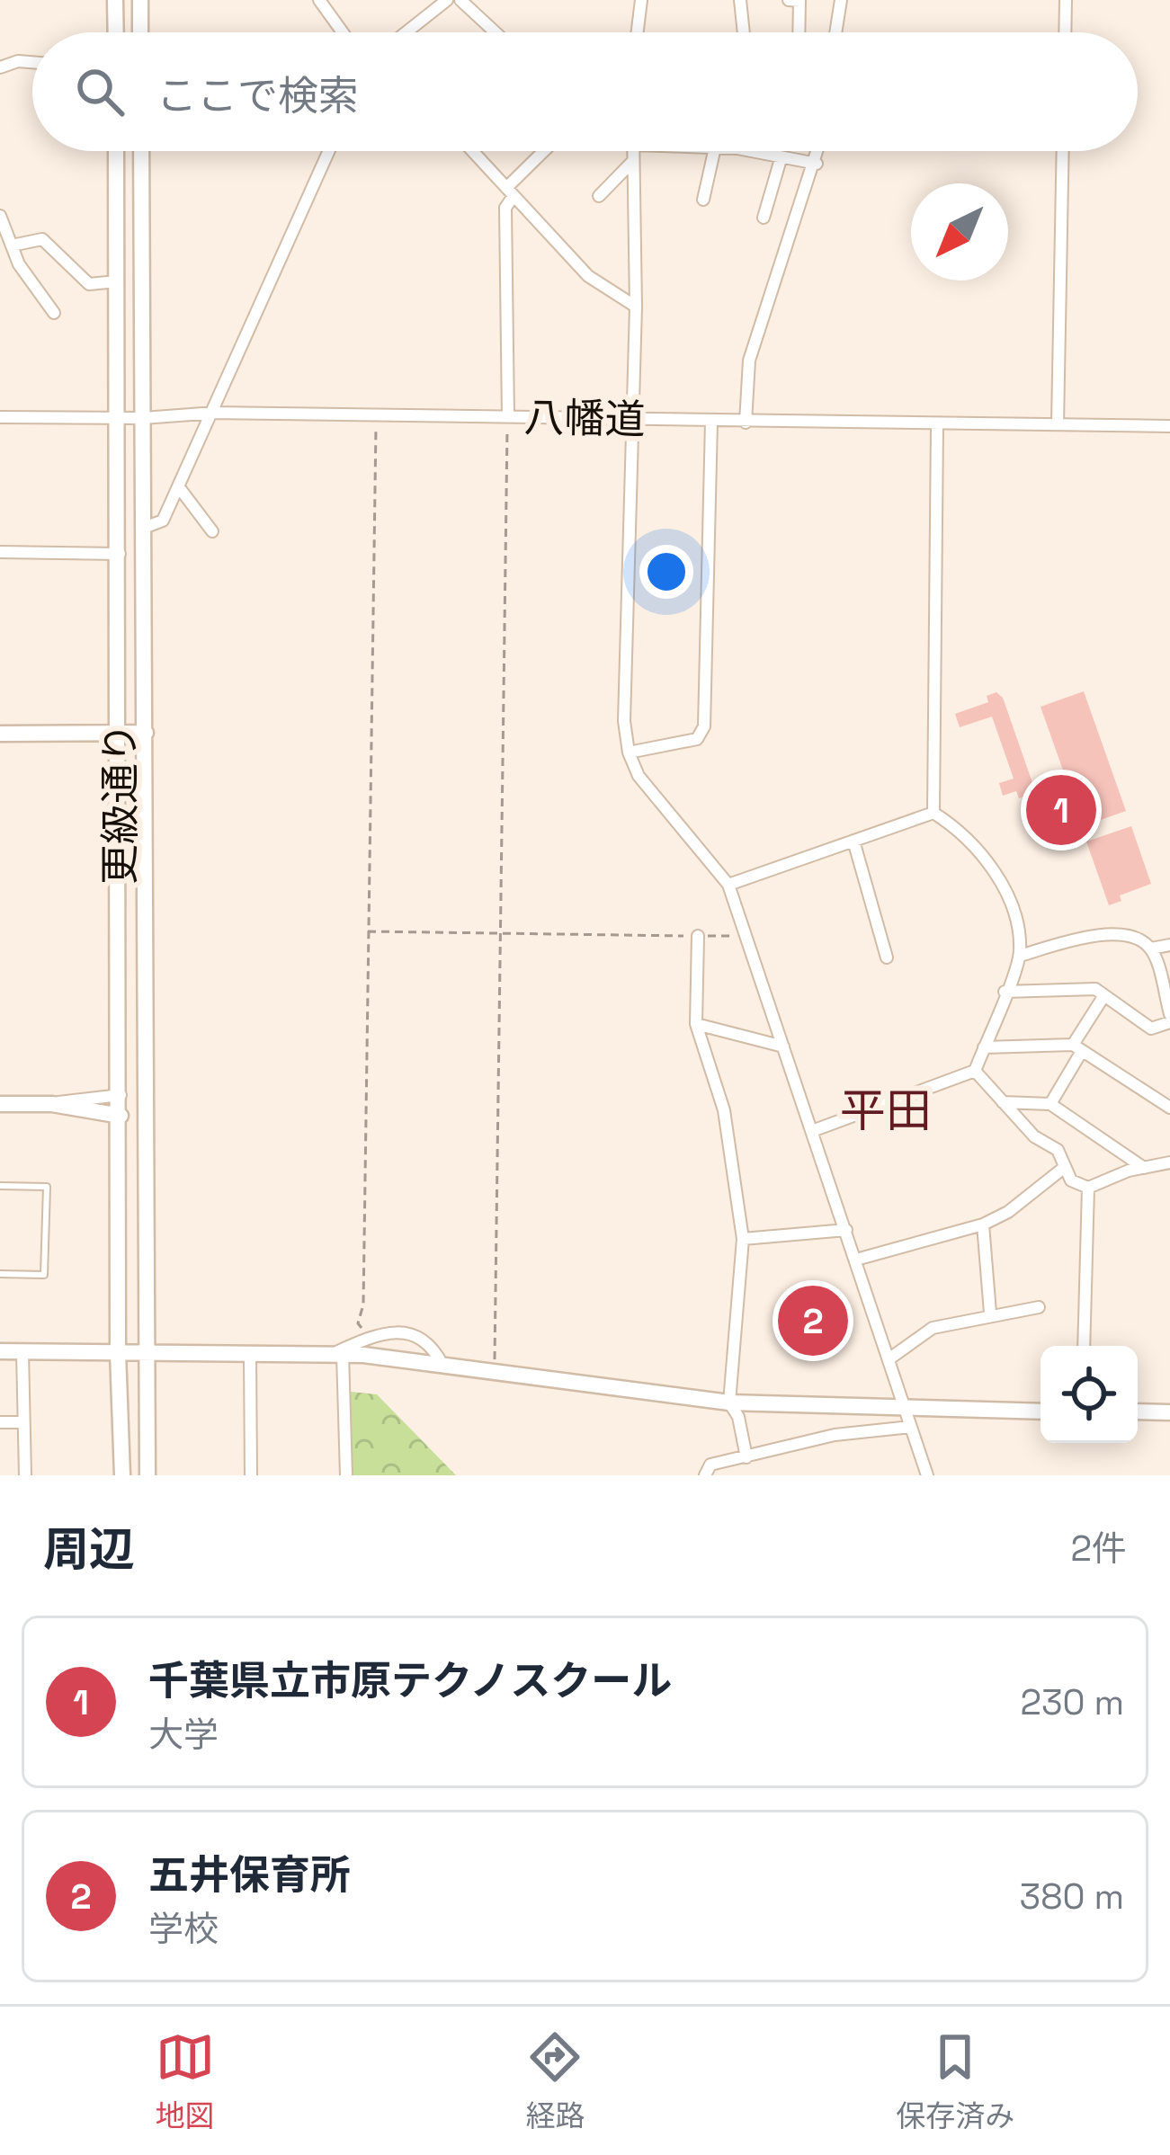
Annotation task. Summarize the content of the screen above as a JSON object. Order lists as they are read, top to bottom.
{
  "streets": {
    "street": ["八幡道", "更級通り"]
  },
  "crossings": [
    ["八幡道", "更級通り"]
  ],
  "districts": ["平田"],
  "north": "bottom left",
  "page": {
    "search": "ここで検索",
    "pins": ["1", "2"],
    "heading": ["周辺", "2件"],
    "list": [
      {
        "mark": "1",
        "name": "千葉県立市原テクノスクール",
        "note": "大学",
        "value": "230 m"
      },
      {
        "mark": "2",
        "name": "五井保育所",
        "note": "学校",
        "value": "380 m"
      }
    ],
    "nav": ["地図", "経路", "保存済み"]
  }
}
